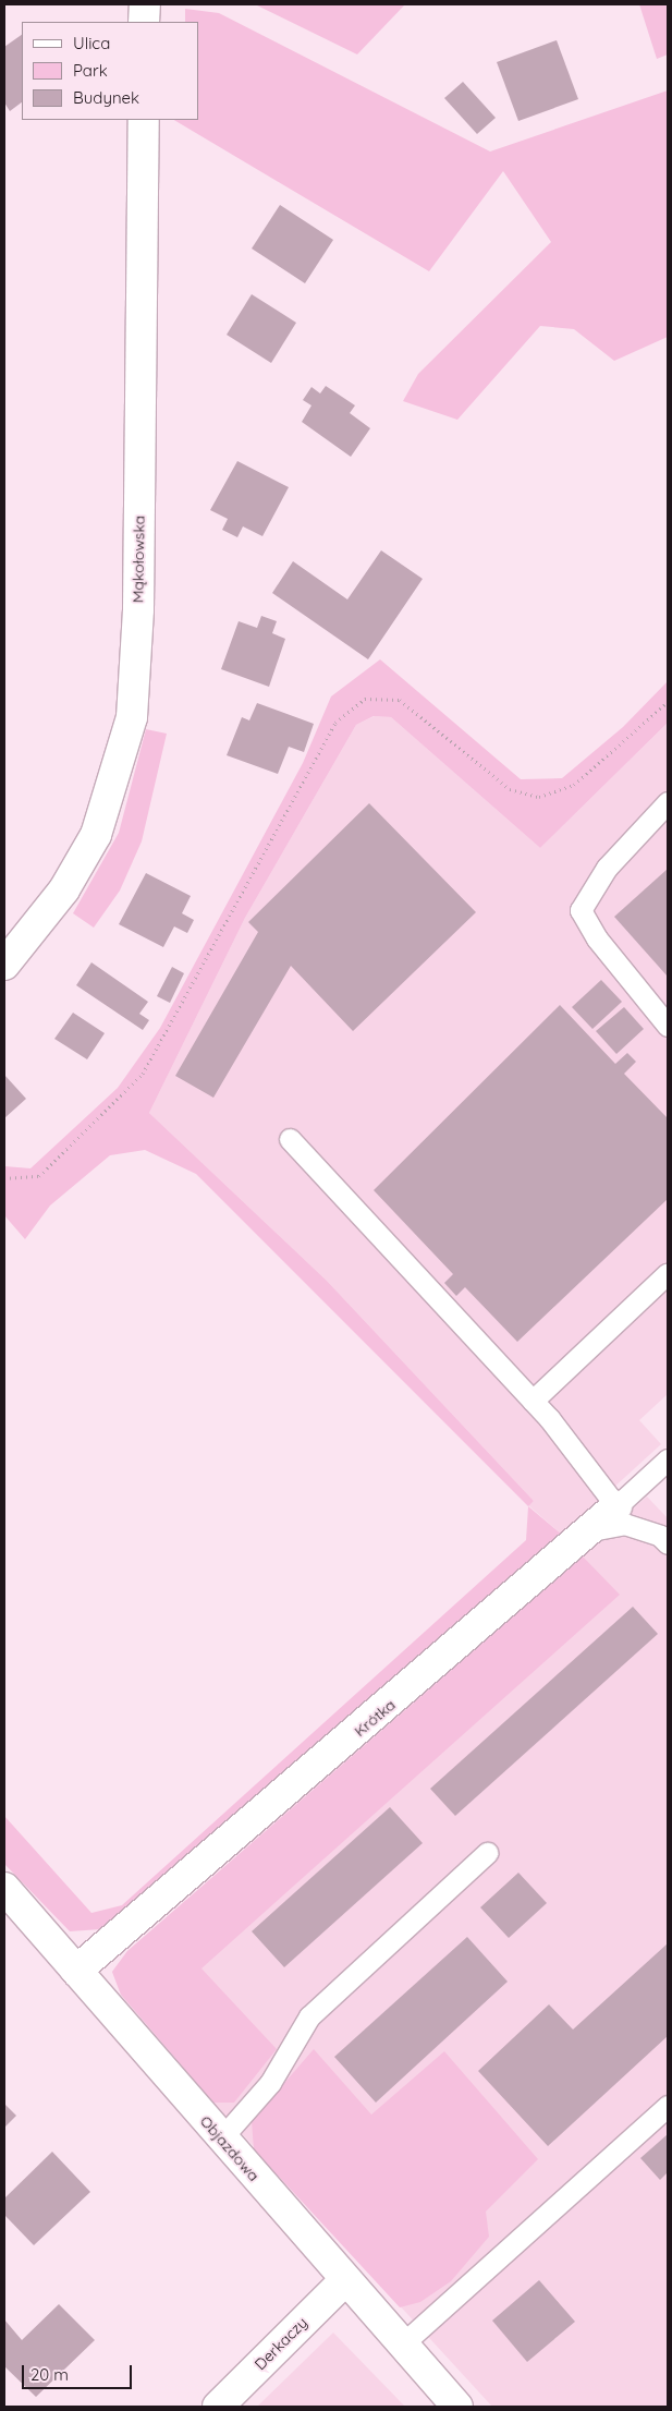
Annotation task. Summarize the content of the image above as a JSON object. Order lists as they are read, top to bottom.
{
  "streets": {
    "street": [
      "Mąkołowska",
      "Krótka",
      "Objazdowa",
      "Derkaczy"
    ]
  },
  "crossings": [
    ["Krótka", "Objazdowa"],
    ["Objazdowa", "Derkaczy"]
  ],
  "legend": ["Ulica", "Park", "Budynek"],
  "scale_bar": "20 m"
}
